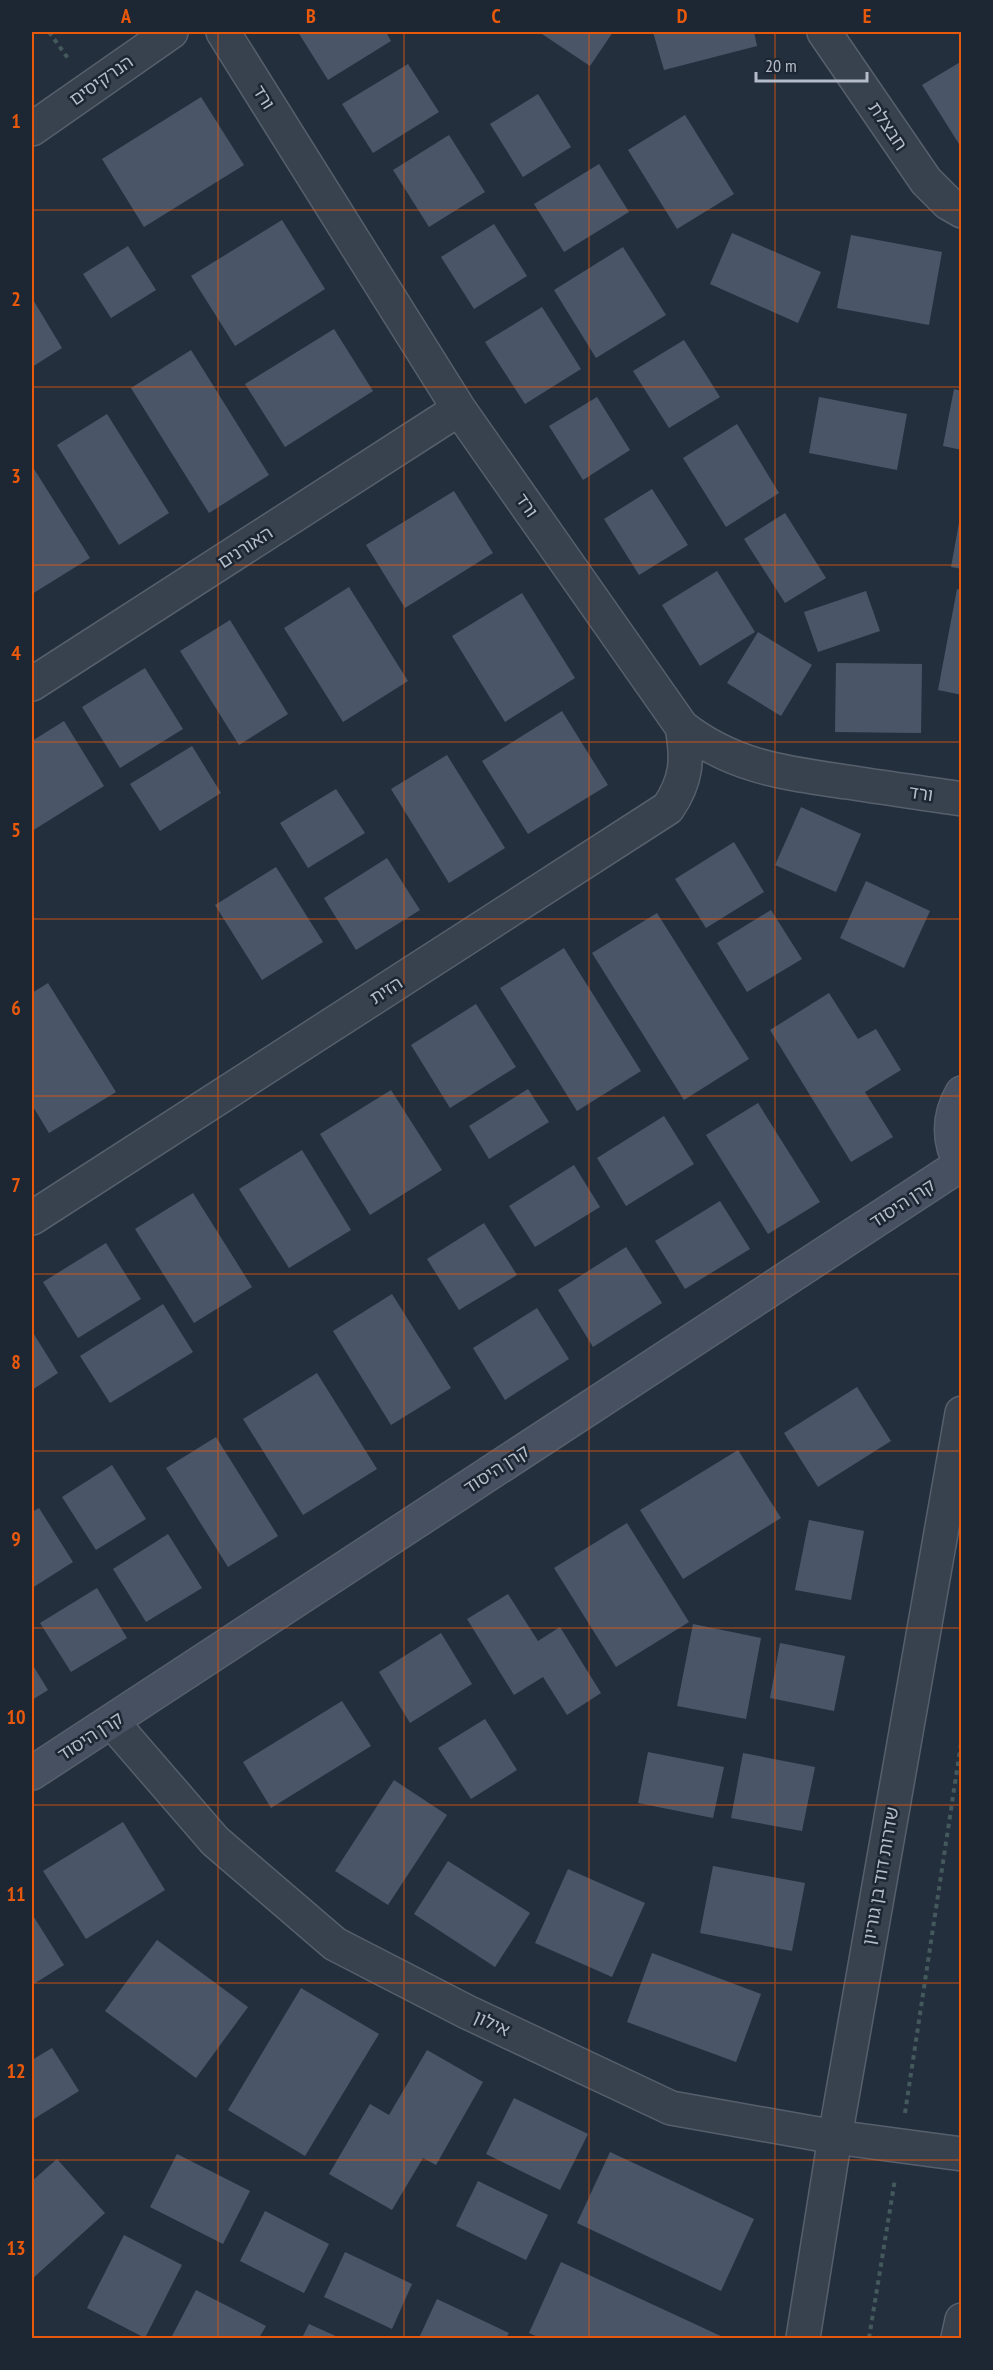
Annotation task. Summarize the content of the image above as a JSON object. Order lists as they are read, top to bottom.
{
  "streets": {
    "street": [
      "הנרקיסים",
      "ורד",
      "חבצלת",
      "האורנים",
      "הזית",
      "קרן היסוד",
      "שדרות דוד בן גוריון",
      "אילון"
    ]
  },
  "crossings": [
    ["ורד", "האורנים"],
    ["ורד", "הזית"],
    ["קרן היסוד", "אילון"],
    ["שדרות דוד בן גוריון", "אילון"]
  ],
  "scale_bar": "20 m",
  "grid": {
    "columns": [
      "A",
      "B",
      "C",
      "D",
      "E"
    ],
    "rows": [
      "1",
      "2",
      "3",
      "4",
      "5",
      "6",
      "7",
      "8",
      "9",
      "10",
      "11",
      "12",
      "13"
    ]
  }
}
